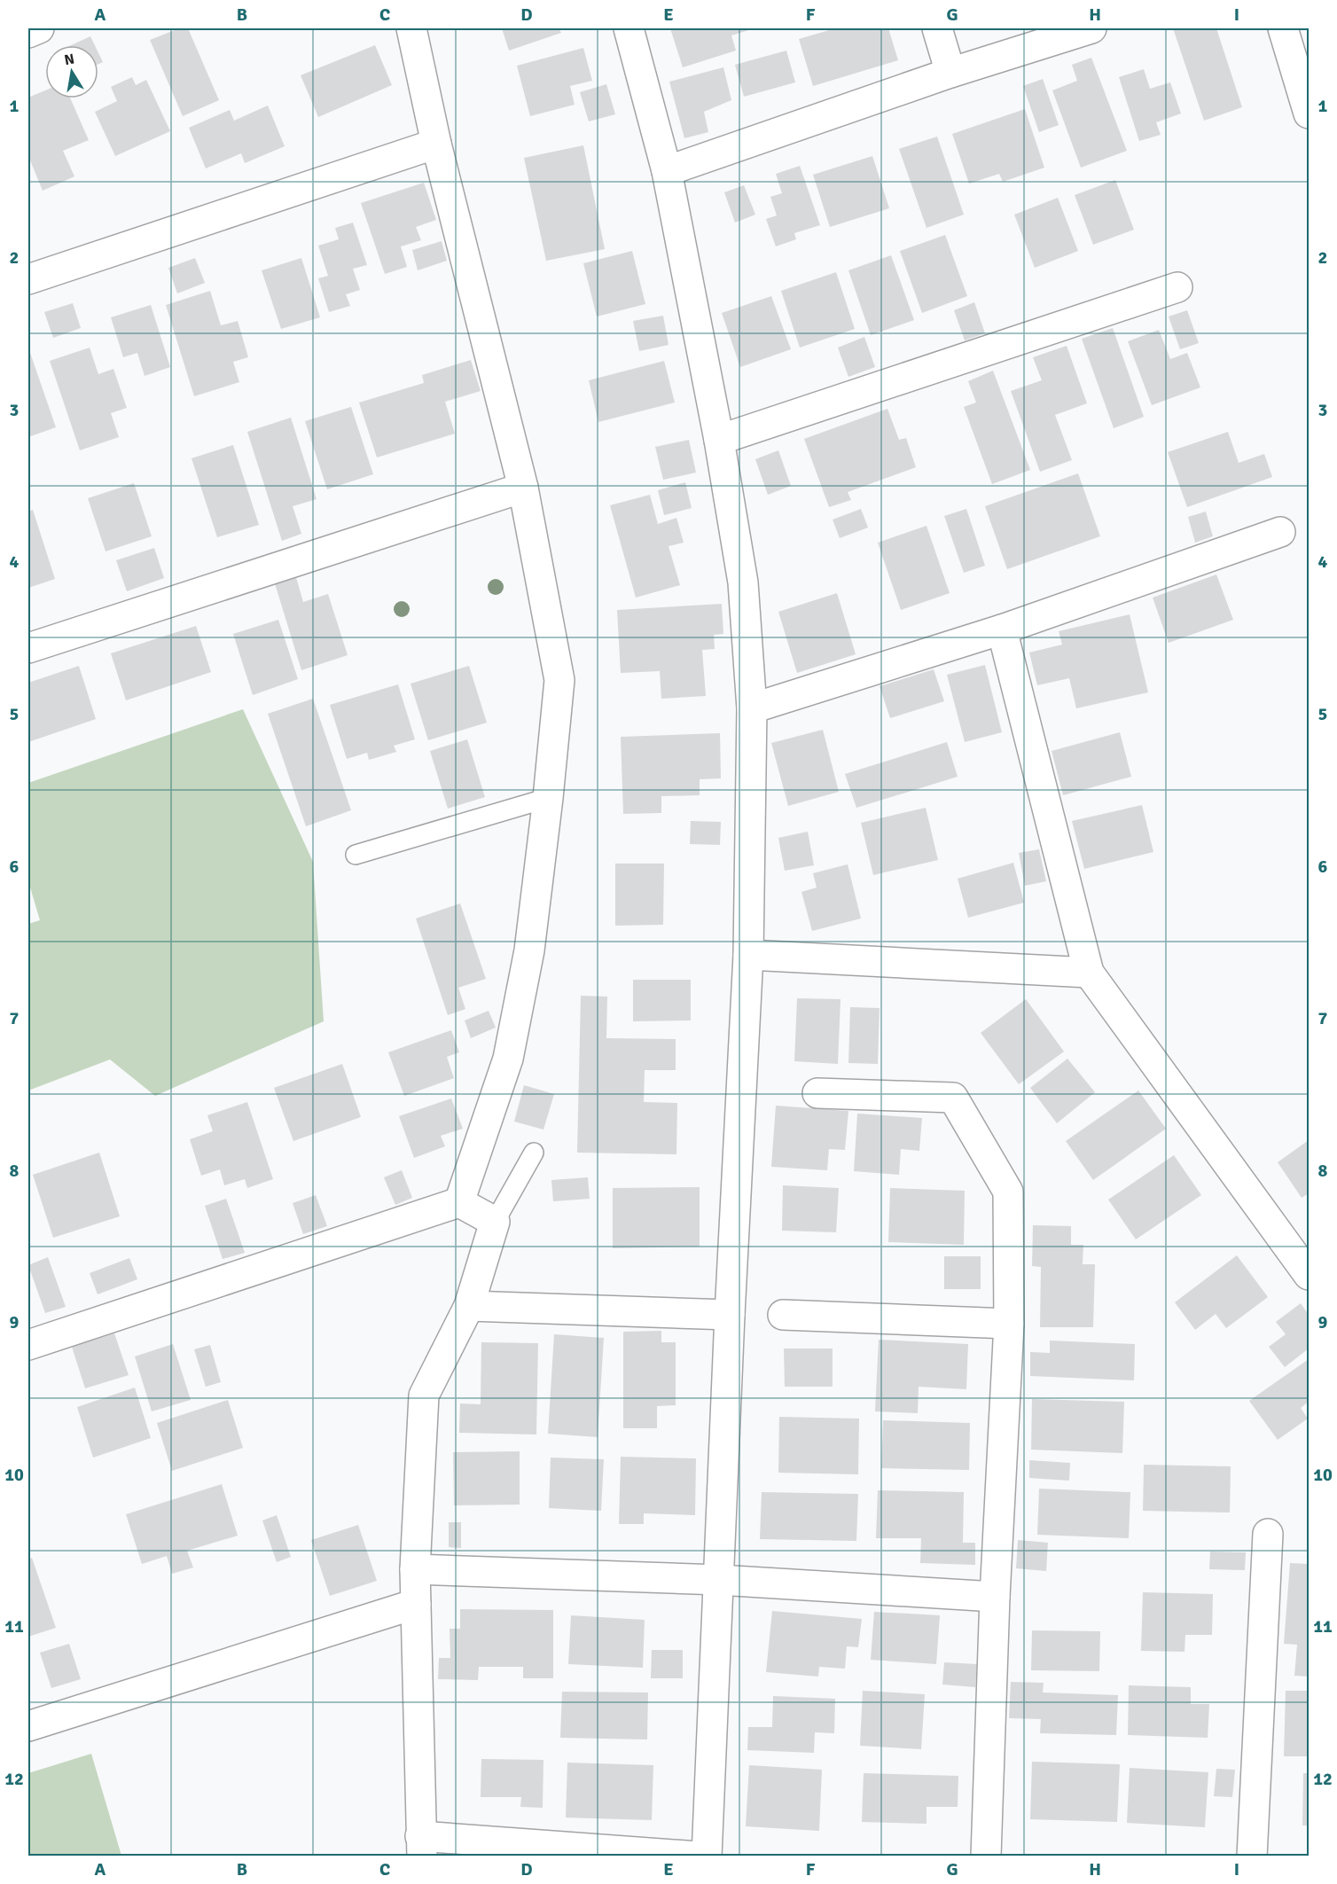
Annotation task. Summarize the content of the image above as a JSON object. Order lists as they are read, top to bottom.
{
  "north": "top",
  "grid": {
    "columns": [
      "A",
      "B",
      "C",
      "D",
      "E",
      "F",
      "G",
      "H",
      "I"
    ],
    "rows": [
      "1",
      "2",
      "3",
      "4",
      "5",
      "6",
      "7",
      "8",
      "9",
      "10",
      "11",
      "12"
    ]
  }
}
